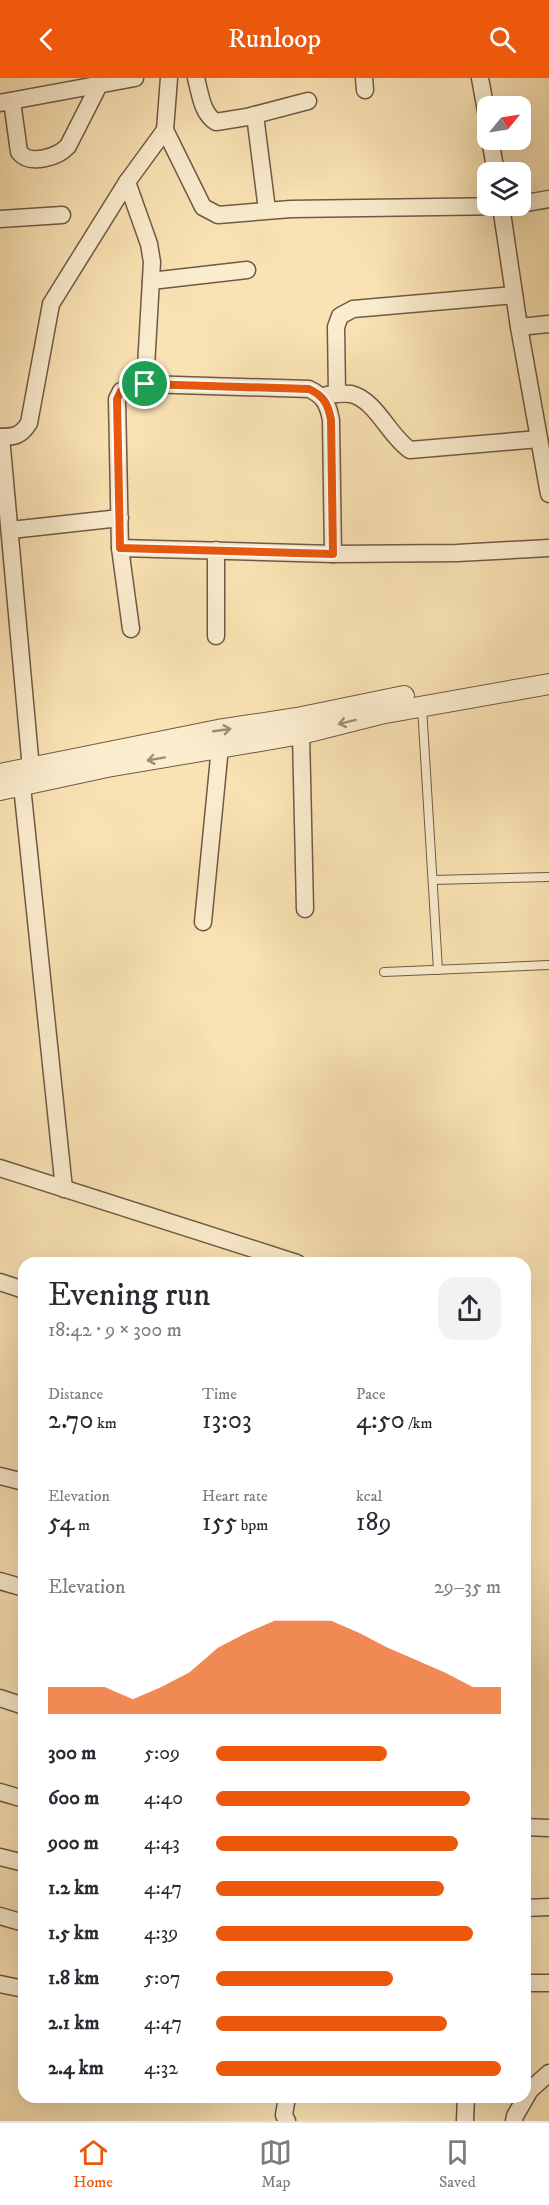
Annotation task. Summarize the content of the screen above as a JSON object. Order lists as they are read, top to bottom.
{
  "north": "top right",
  "page": {
    "header": "Runloop",
    "heading": ["Evening run", "18:42 · 9 × 300 m"],
    "stats": [
      ["Distance", "2.70 km"],
      ["Time", "13:03"],
      ["Pace", "4:50 /km"],
      ["Elevation", "54 m"],
      ["Heart rate", "155 bpm"],
      ["kcal", "189"]
    ],
    "chart": ["Elevation", "29–35 m"],
    "list": [
      {
        "name": "300 m",
        "note": "5:09"
      },
      {
        "name": "600 m",
        "note": "4:40"
      },
      {
        "name": "900 m",
        "note": "4:43"
      },
      {
        "name": "1.2 km",
        "note": "4:47"
      },
      {
        "name": "1.5 km",
        "note": "4:39"
      },
      {
        "name": "1.8 km",
        "note": "5:07"
      },
      {
        "name": "2.1 km",
        "note": "4:47"
      },
      {
        "name": "2.4 km",
        "note": "4:32"
      }
    ],
    "tabs": ["Home", "Map", "Saved"]
  }
}
